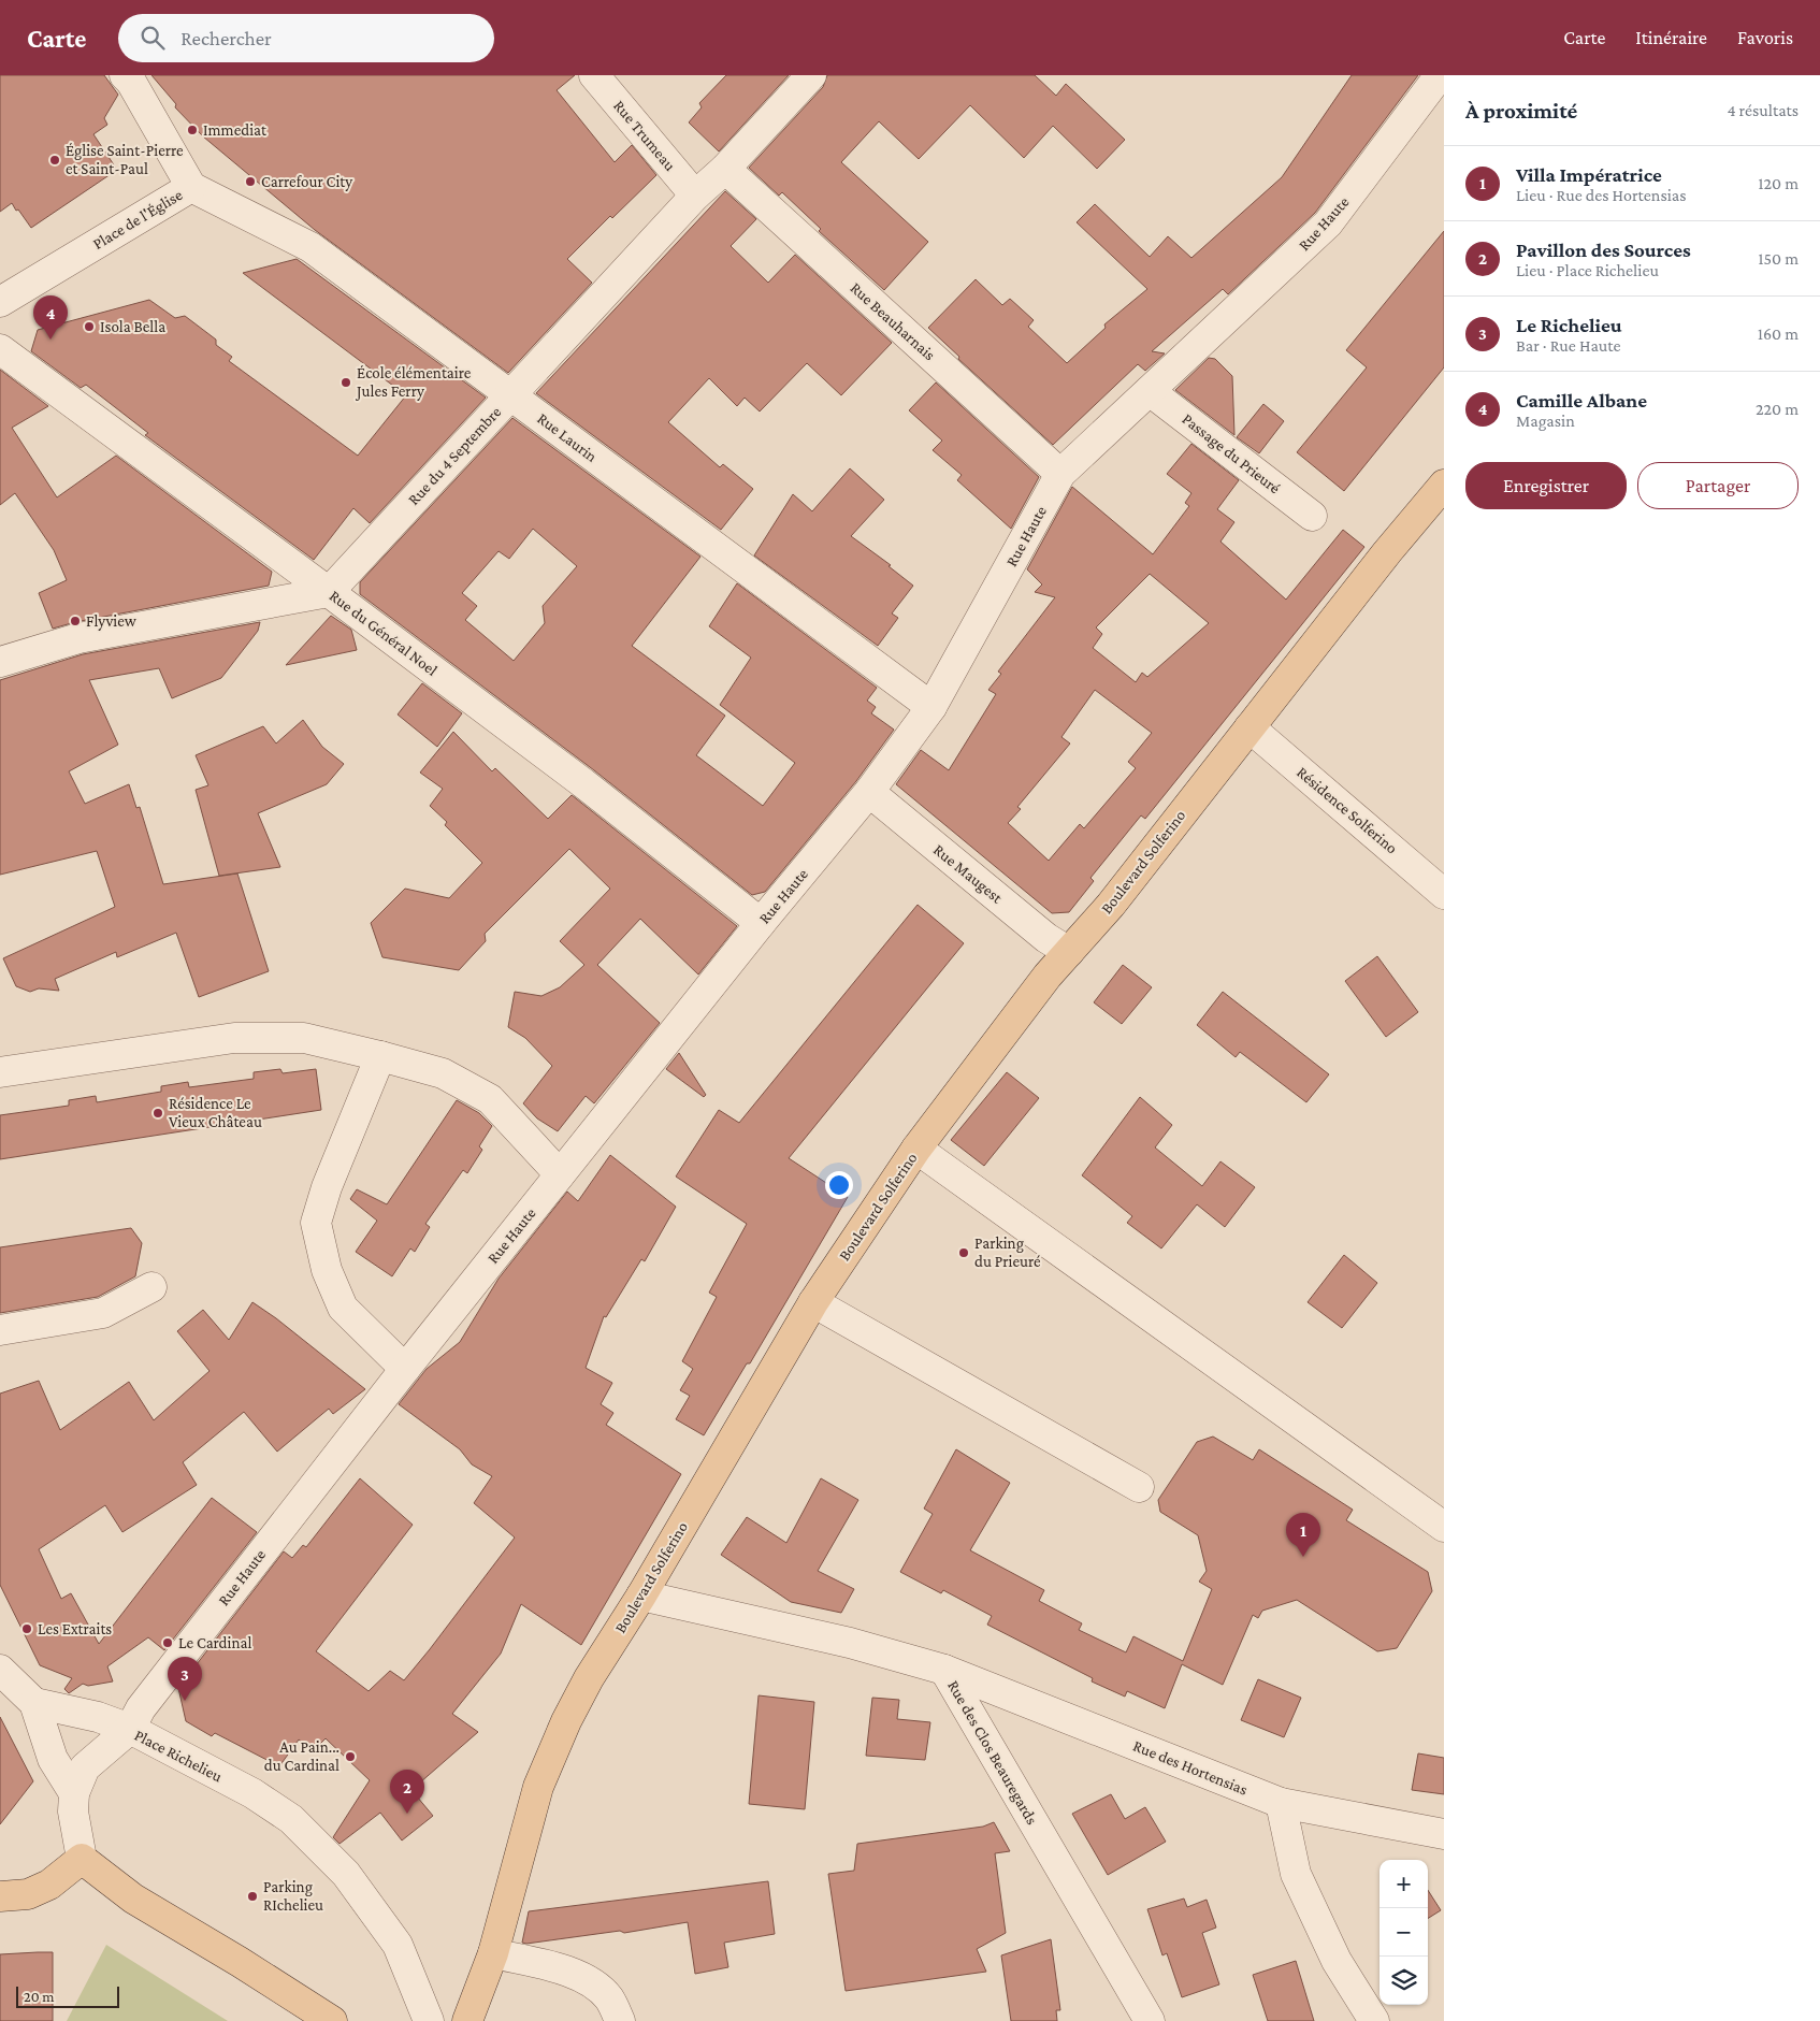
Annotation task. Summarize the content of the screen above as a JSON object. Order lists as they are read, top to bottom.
{
  "streets": {
    "main road": ["Boulevard Solferino"],
    "street": [
      "Rue Trumeau",
      "Place de l'Église",
      "Rue Haute",
      "Rue Beauharnais",
      "Rue Laurin",
      "Passage du Prieuré",
      "Rue du 4 Septembre",
      "Rue du Général Noel",
      "Résidence Solferino",
      "Rue Maugest",
      "Rue des Clos Beauregards",
      "Place Richelieu",
      "Rue des Hortensias"
    ]
  },
  "crossings": [
    ["Rue Trumeau", "Rue du 4 Septembre"],
    ["Place de l'Église", "Rue Laurin"],
    ["Rue Haute", "Rue Beauharnais"],
    ["Rue Haute", "Rue Laurin"],
    ["Rue Haute", "Passage du Prieuré"],
    ["Rue Haute", "Rue du Général Noel"],
    ["Rue Haute", "Rue Maugest"],
    ["Rue Haute", "Place Richelieu"],
    ["Rue Beauharnais", "Rue du 4 Septembre"],
    ["Rue Laurin", "Rue du 4 Septembre"],
    ["Rue du 4 Septembre", "Rue du Général Noel"],
    ["Résidence Solferino", "Boulevard Solferino"],
    ["Boulevard Solferino", "Rue Maugest"],
    ["Boulevard Solferino", "Rue des Clos Beauregards"],
    ["Rue des Clos Beauregards", "Rue des Hortensias"]
  ],
  "places": [
    "Immediat",
    "Église Saint-Pierre et Saint-Paul",
    "Carrefour City",
    "Isola Bella",
    "École élémentaire Jules Ferry",
    "Flyview",
    "Résidence Le Vieux Château",
    "Parking du Prieuré",
    "Les Extraits",
    "Le Cardinal",
    "Au Pain... du Cardinal",
    "Parking RIchelieu"
  ],
  "scale_bar": "20 m",
  "page": {
    "header": "Carte",
    "search": "Rechercher",
    "nav": ["Carte", "Itinéraire", "Favoris"],
    "heading": ["À proximité", "4 résultats"],
    "list": [
      {
        "mark": "1",
        "name": "Villa Impératrice",
        "note": "Lieu · Rue des Hortensias",
        "value": "120 m"
      },
      {
        "mark": "2",
        "name": "Pavillon des Sources",
        "note": "Lieu · Place Richelieu",
        "value": "150 m"
      },
      {
        "mark": "3",
        "name": "Le Richelieu",
        "note": "Bar · Rue Haute",
        "value": "160 m"
      },
      {
        "mark": "4",
        "name": "Camille Albane",
        "note": "Magasin",
        "value": "220 m"
      }
    ],
    "pins": [
      "4",
      "1",
      "3",
      "2"
    ],
    "buttons": ["Enregistrer", "Partager"],
    "map_buttons": ["+", "−"],
    "scale": "20 m"
  }
}
